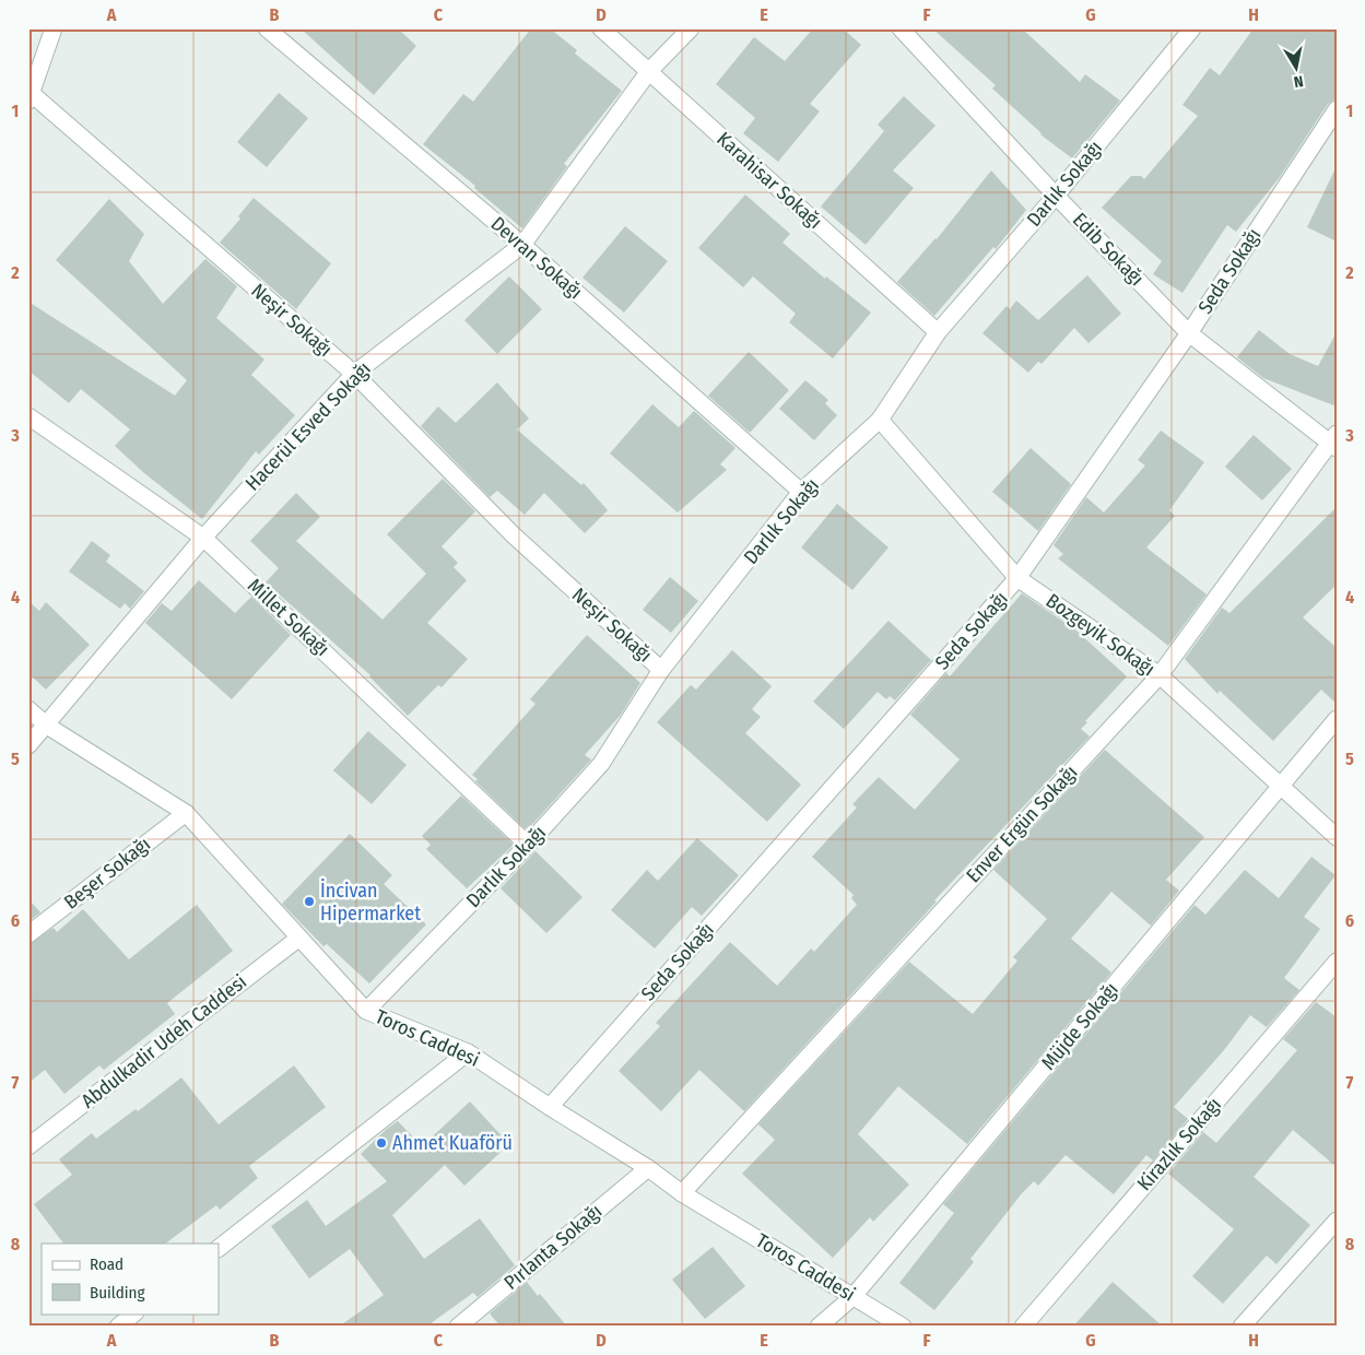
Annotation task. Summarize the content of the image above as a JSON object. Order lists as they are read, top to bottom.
{
  "streets": {
    "street": [
      "Karahisar Sokağı",
      "Darlık Sokağı",
      "Edib Sokağı",
      "Devran Sokağı",
      "Seda Sokağı",
      "Neşir Sokağı",
      "Hacerül Esved Sokağı",
      "Millet Sokağı",
      "Bozgeyik Sokağı",
      "Enver Ergün Sokağı",
      "Beşer Sokağı",
      "Müjde Sokağı",
      "Toros Caddesi",
      "Abdulkadir Udeh Caddesi",
      "Kirazlık Sokağı",
      "Pırlanta Sokağı"
    ]
  },
  "crossings": [
    ["Karahisar Sokağı", "Darlık Sokağı"],
    ["Karahisar Sokağı", "Hacerül Esved Sokağı"],
    ["Darlık Sokağı", "Edib Sokağı"],
    ["Darlık Sokağı", "Devran Sokağı"],
    ["Darlık Sokağı", "Neşir Sokağı"],
    ["Darlık Sokağı", "Millet Sokağı"],
    ["Darlık Sokağı", "Bozgeyik Sokağı"],
    ["Darlık Sokağı", "Toros Caddesi"],
    ["Edib Sokağı", "Seda Sokağı"],
    ["Edib Sokağı", "Enver Ergün Sokağı"],
    ["Devran Sokağı", "Hacerül Esved Sokağı"],
    ["Seda Sokağı", "Bozgeyik Sokağı"],
    ["Seda Sokağı", "Toros Caddesi"],
    ["Neşir Sokağı", "Hacerül Esved Sokağı"],
    ["Hacerül Esved Sokağı", "Millet Sokağı"],
    ["Hacerül Esved Sokağı", "Toros Caddesi"],
    ["Bozgeyik Sokağı", "Enver Ergün Sokağı"],
    ["Bozgeyik Sokağı", "Müjde Sokağı"],
    ["Enver Ergün Sokağı", "Toros Caddesi"],
    ["Beşer Sokağı", "Toros Caddesi"],
    ["Müjde Sokağı", "Toros Caddesi"],
    ["Toros Caddesi", "Abdulkadir Udeh Caddesi"],
    ["Toros Caddesi", "Pırlanta Sokağı"]
  ],
  "places": ["İncivan Hipermarket", "Ahmet Kuaförü"],
  "legend": ["Road", "Building"],
  "north": "bottom",
  "grid": {
    "columns": [
      "A",
      "B",
      "C",
      "D",
      "E",
      "F",
      "G",
      "H"
    ],
    "rows": [
      "1",
      "2",
      "3",
      "4",
      "5",
      "6",
      "7",
      "8"
    ]
  }
}
